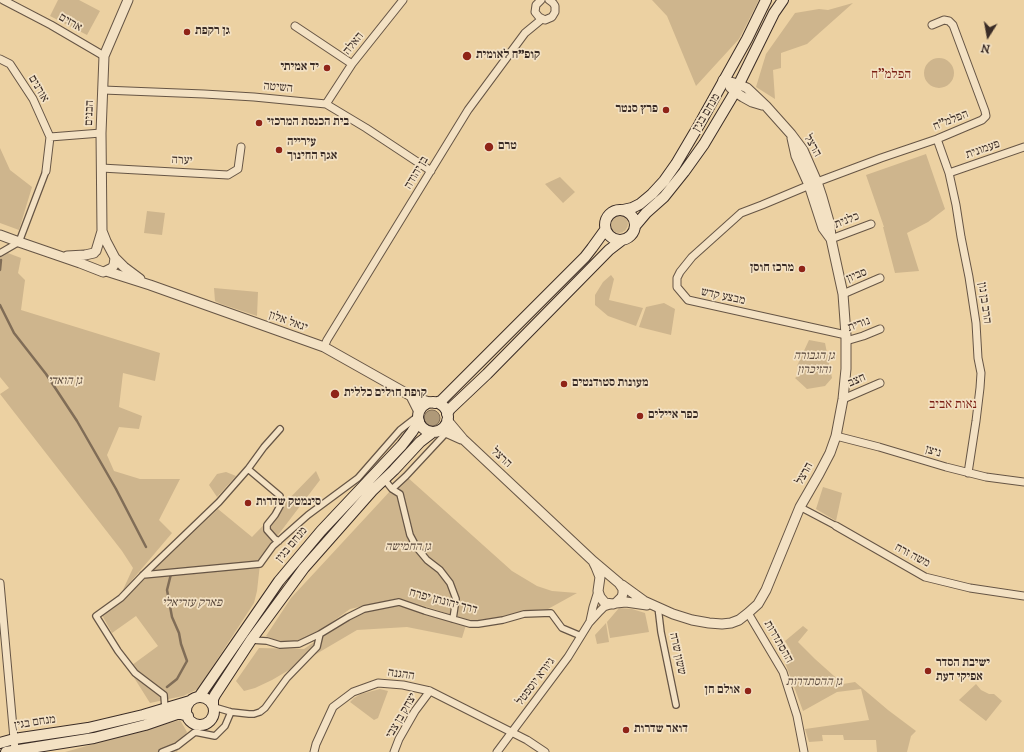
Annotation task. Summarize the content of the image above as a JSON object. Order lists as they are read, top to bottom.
{
  "streets": {
    "main road": ["מנחם בגין"],
    "street": [
      "ארזים",
      "האלה",
      "השיטה",
      "אורנים",
      "הבנים",
      "הפלמ\"ח",
      "הרצל",
      "פעמונית",
      "יערה",
      "בן יהודה",
      "כלנית",
      "סביון",
      "מבצע קדש",
      "הרב בן נון",
      "יגאל אלון",
      "נורית",
      "חצב",
      "ניצן",
      "משה זרח",
      "דרך יהונתן יפרח",
      "ההסתדרות",
      "ששון שרה",
      "ההגנה",
      "גיורא יוספטל",
      "יצחק בן צבי"
    ]
  },
  "crossings": [
    ["ארזים", "הבנים"],
    ["האלה", "השיטה"],
    ["השיטה", "הבנים"],
    ["השיטה", "בן יהודה"],
    ["הבנים", "יערה"],
    ["הבנים", "יגאל אלון"],
    ["מנחם בגין", "הרצל"],
    ["מנחם בגין", "יגאל אלון"],
    ["מנחם בגין", "דרך יהונתן יפרח"],
    ["הפלמ\"ח", "הרצל"],
    ["הפלמ\"ח", "מבצע קדש"],
    ["הפלמ\"ח", "הרב בן נון"],
    ["הרצל", "כלנית"],
    ["הרצל", "סביון"],
    ["הרצל", "מבצע קדש"],
    ["הרצל", "יגאל אלון"],
    ["הרצל", "נורית"],
    ["הרצל", "חצב"],
    ["הרצל", "ניצן"],
    ["הרצל", "משה זרח"],
    ["הרצל", "ההסתדרות"],
    ["הרצל", "ששון שרה"],
    ["הרצל", "גיורא יוספטל"],
    ["פעמונית", "הרב בן נון"],
    ["בן יהודה", "יגאל אלון"],
    ["מבצע קדש", "נורית"],
    ["הרב בן נון", "ניצן"],
    ["דרך יהונתן יפרח", "גיורא יוספטל"],
    ["ההגנה", "גיורא יוספטל"],
    ["ההגנה", "יצחק בן צבי"]
  ],
  "districts": ["הפלמ\"ח", "נאות אביב"],
  "parks": [
    "גן הגבורה והזיכרון",
    "גן הואדי",
    "גן החמישה",
    "פארק עזריאלי",
    "גן ההסתדרות"
  ],
  "places": [
    "גן רקפת",
    "קופ\"ח לאומית",
    "יד אמיתי",
    "פרץ סנטר",
    "בית הכנסת המרכזי",
    "טרם",
    "עירייה אגף החינוך",
    "מרכז חוסן",
    "מעונות סטודנטים",
    "קופת חולים כללית",
    "כפר איילים",
    "סינמטק שדרות",
    "ישיבת הסדר אפיקי דעת",
    "אולם חן",
    "דואר שדרות"
  ],
  "north": "bottom"
}
